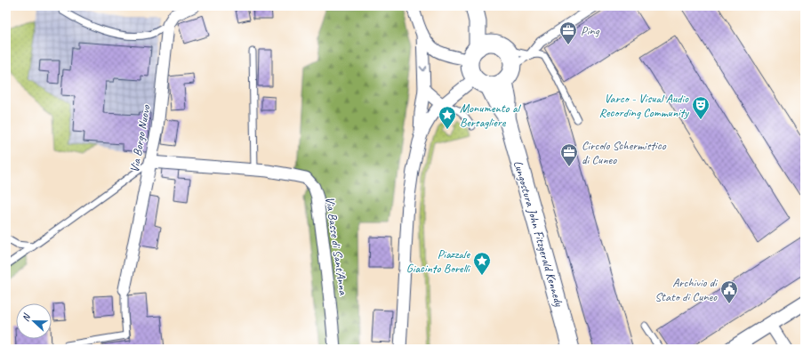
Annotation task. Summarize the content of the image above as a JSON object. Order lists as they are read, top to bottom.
{
  "streets": {
    "main road": ["Lungostura John Fitzgerald Kennedy"],
    "street": ["Via Borgo Nuovo", "Via Basse di Sant'Anna"]
  },
  "crossings": [
    ["Via Borgo Nuovo", "Via Basse di Sant'Anna"]
  ],
  "places": {
    "office": ["Ping", "Circolo Schermistico di Cuneo"],
    "theatre": ["Varco - Visual Audio Recording Community"],
    "place": ["Monumento al Bersagliere", "Piazzale Giacinto Borelli"],
    "public building": ["Archivio di Stato di Cuneo"]
  },
  "north": "left"
}
